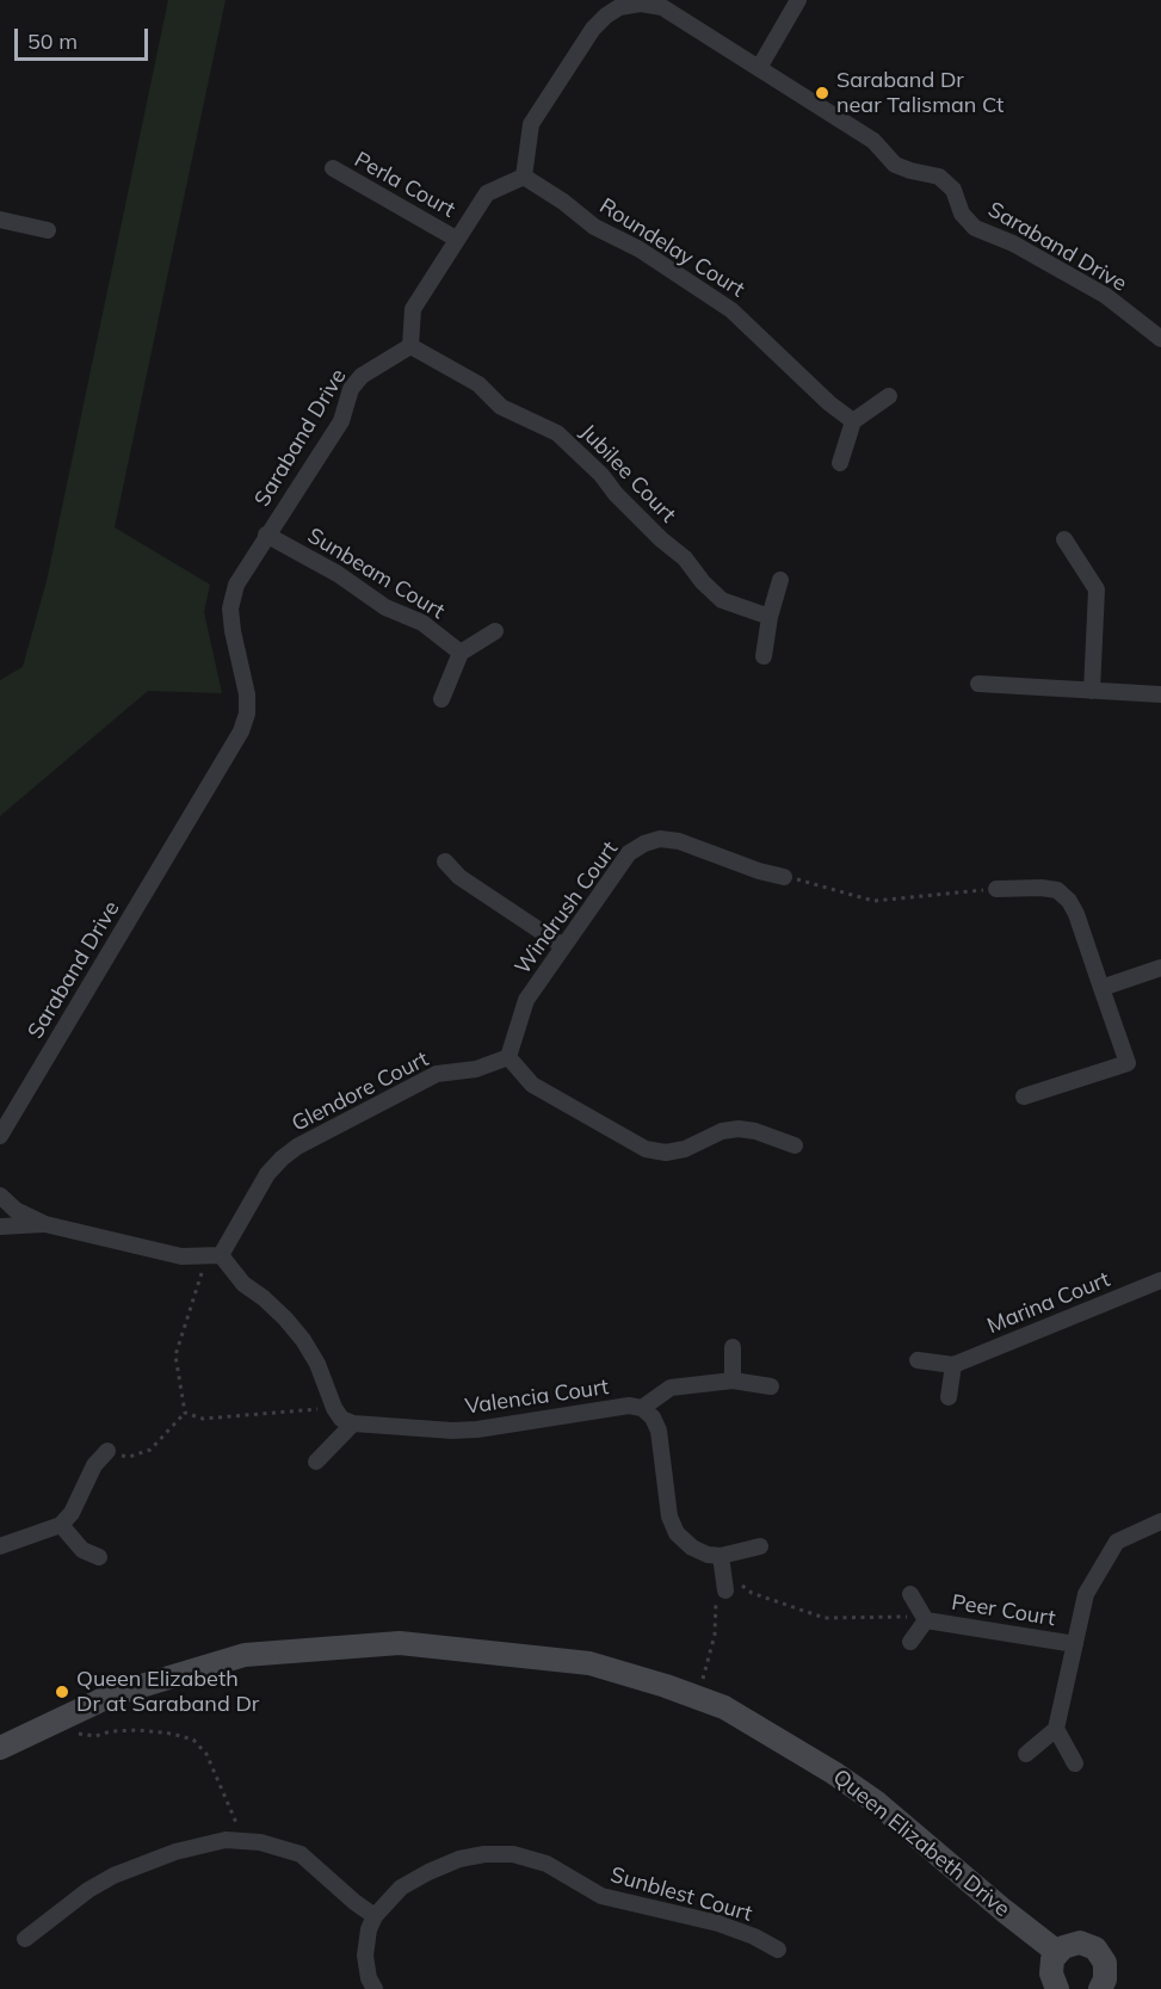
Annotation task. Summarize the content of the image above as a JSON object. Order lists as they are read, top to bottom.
{
  "streets": {
    "street": [
      "Perla Court",
      "Saraband Drive",
      "Roundelay Court",
      "Jubilee Court",
      "Sunbeam Court",
      "Windrush Court",
      "Glendore Court",
      "Marina Court",
      "Valencia Court",
      "Peer Court",
      "Queen Elizabeth Drive",
      "Sunblest Court"
    ]
  },
  "crossings": [
    ["Saraband Drive", "Roundelay Court"],
    ["Saraband Drive", "Jubilee Court"],
    ["Saraband Drive", "Sunbeam Court"],
    ["Windrush Court", "Glendore Court"]
  ],
  "places": ["Saraband Dr near Talisman Ct", "Queen Elizabeth Dr at Saraband Dr"],
  "scale_bar": "50 m"
}
